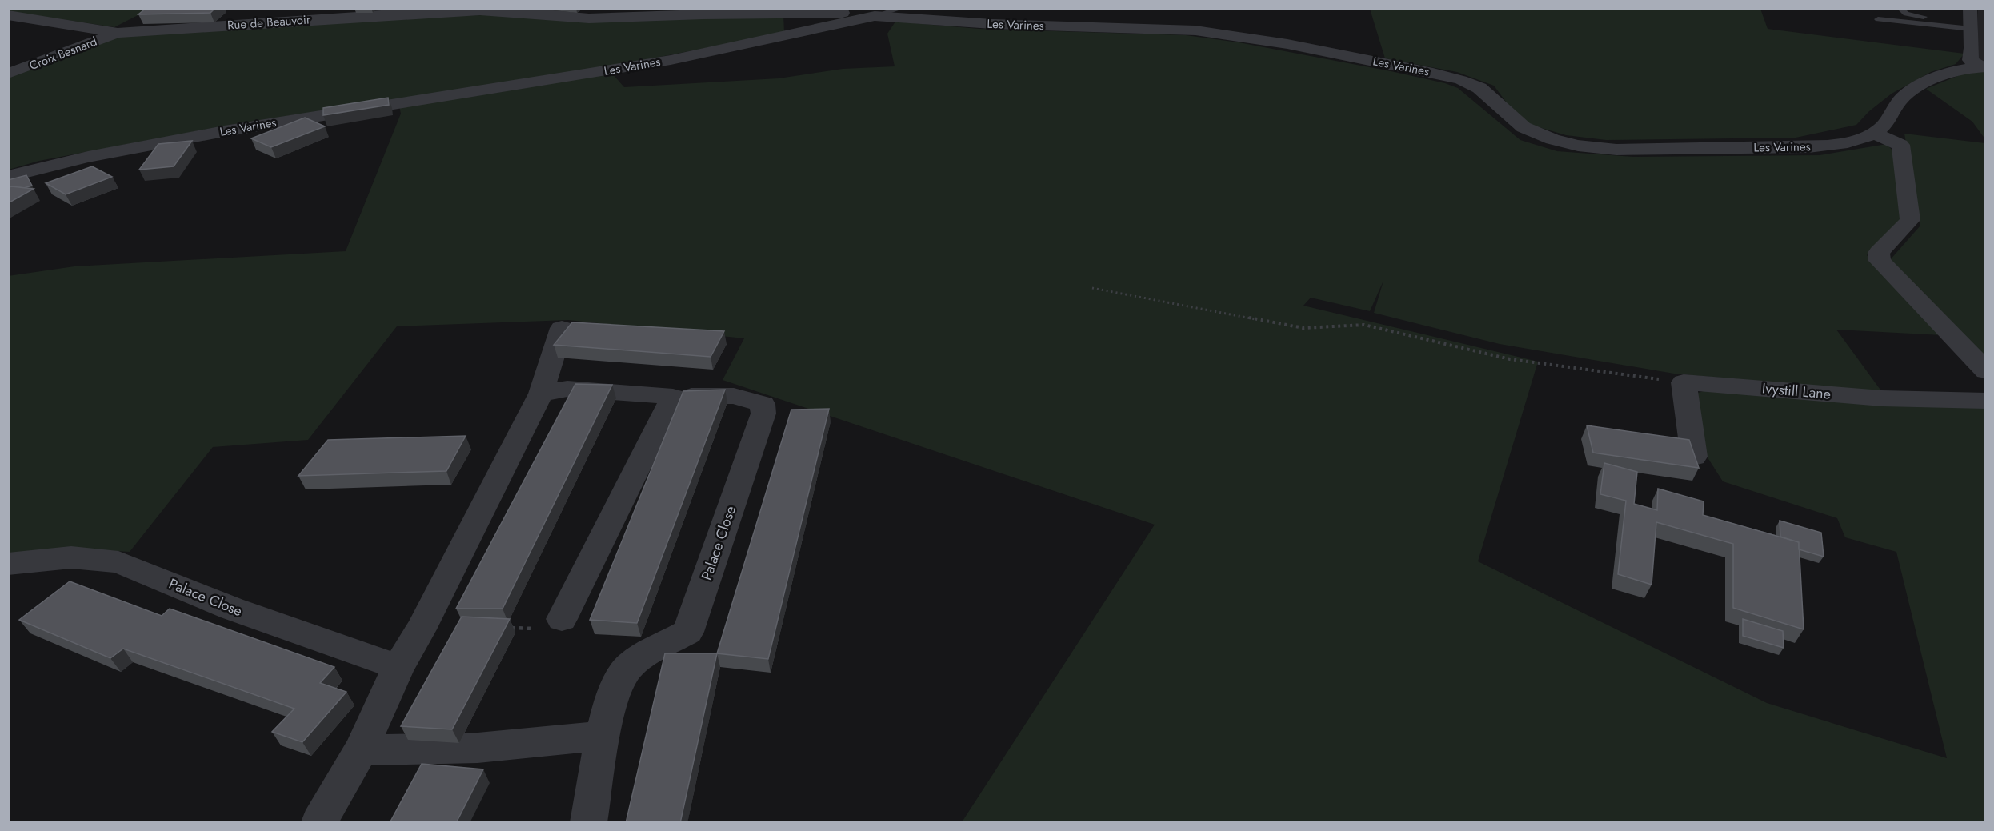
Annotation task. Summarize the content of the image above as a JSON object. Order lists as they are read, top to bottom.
{
  "streets": {
    "street": [
      "Rue de Beauvoir",
      "Les Varines",
      "Croix Besnard",
      "Ivystill Lane",
      "Palace Close"
    ]
  },
  "crossings": [
    ["Rue de Beauvoir", "Les Varines"],
    ["Rue de Beauvoir", "Croix Besnard"]
  ]
}
